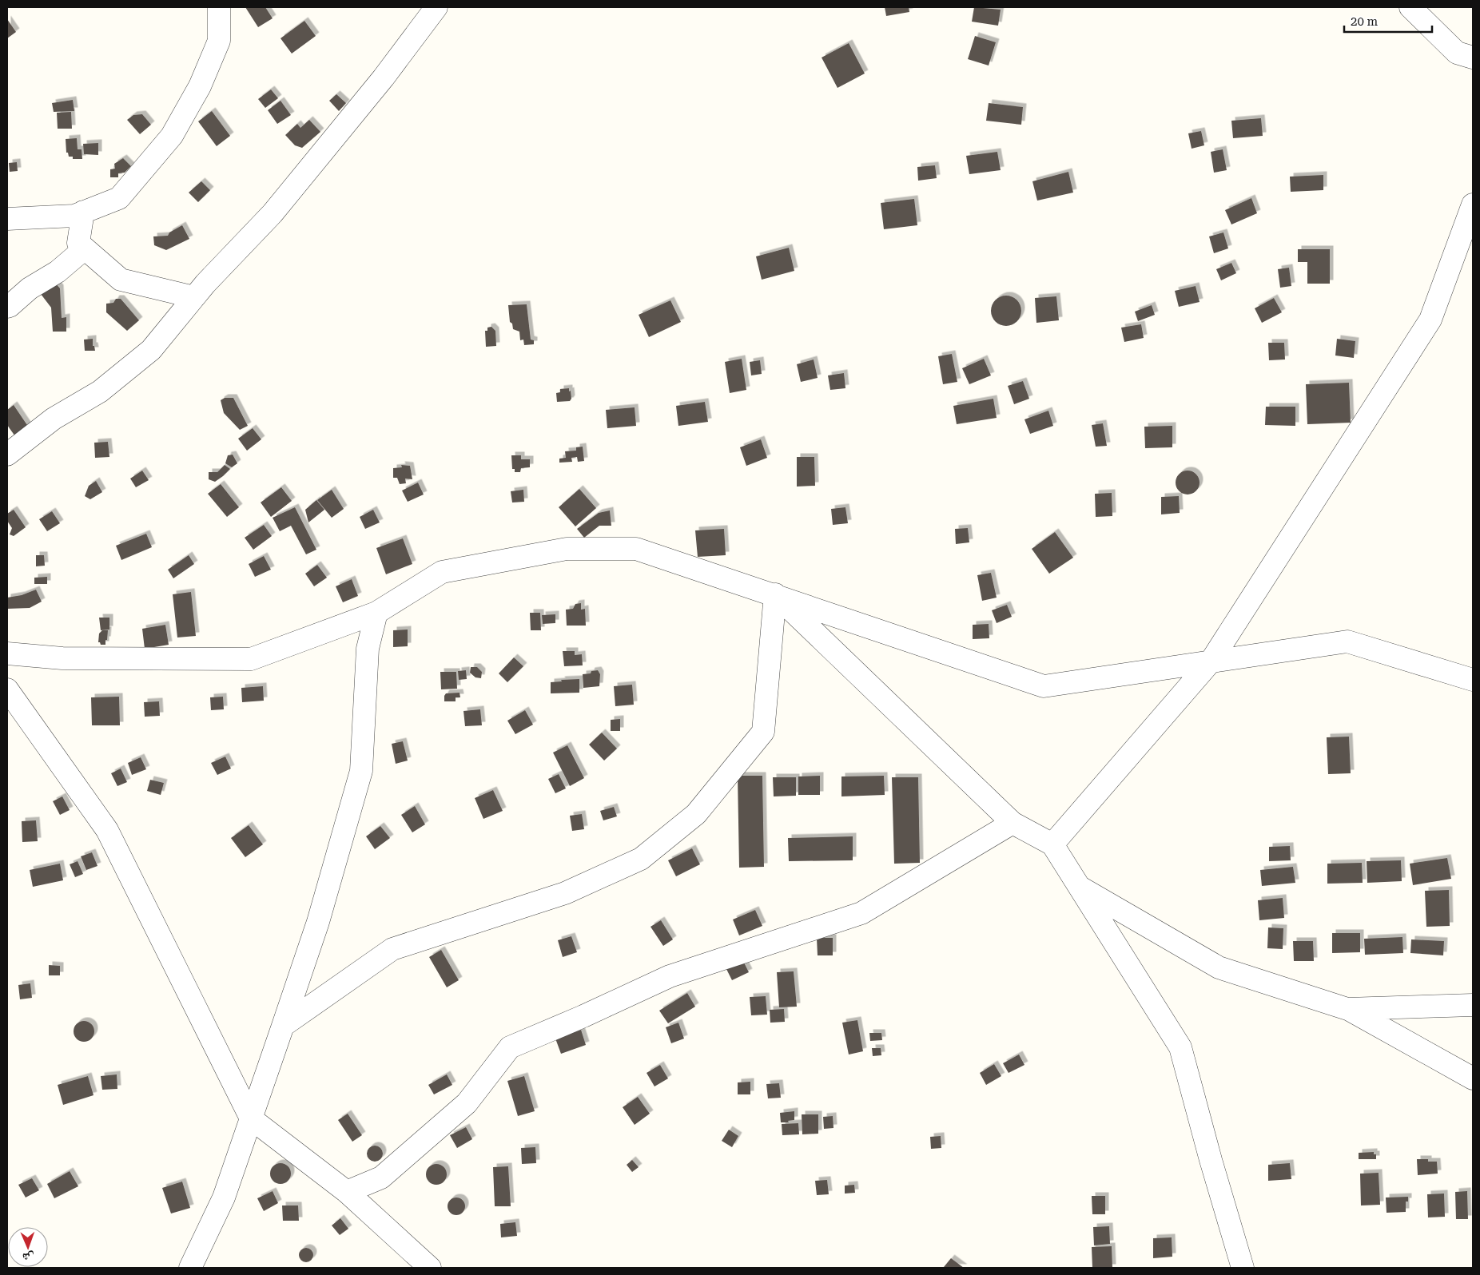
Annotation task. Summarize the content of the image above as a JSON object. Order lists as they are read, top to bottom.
{
  "scale_bar": "20 m",
  "north": "bottom"
}
